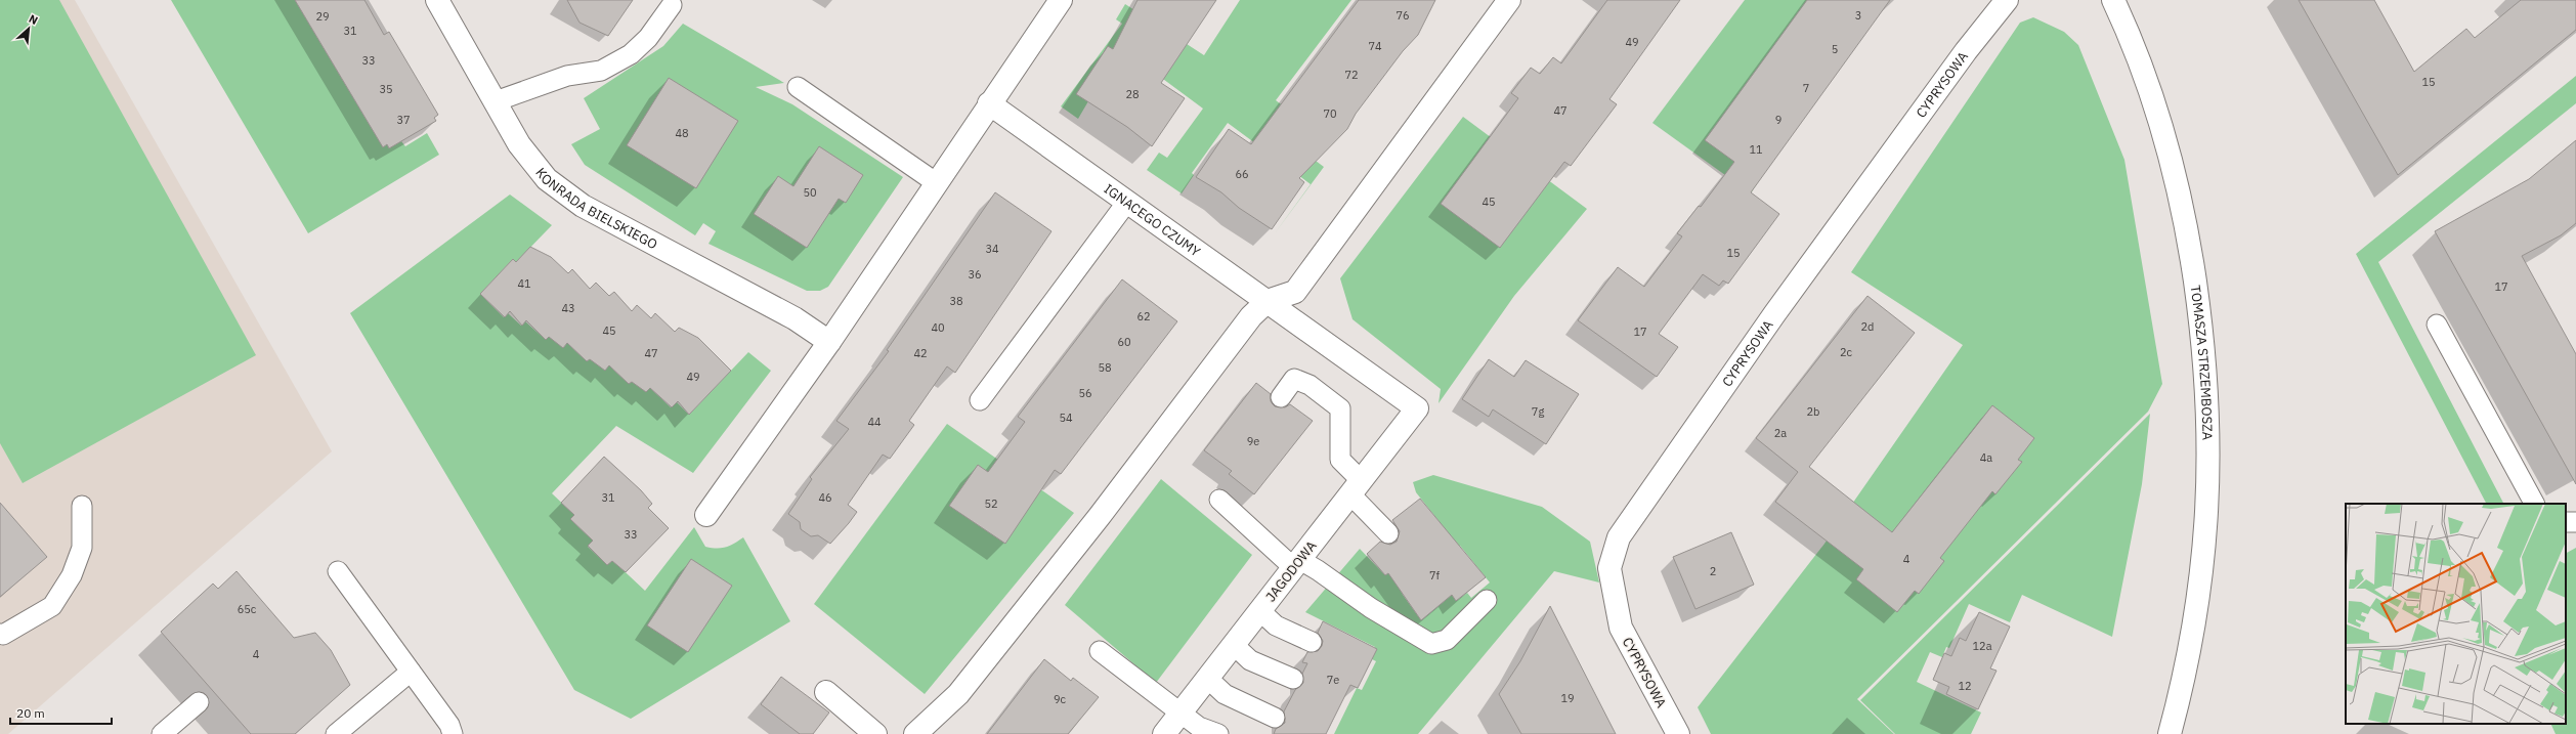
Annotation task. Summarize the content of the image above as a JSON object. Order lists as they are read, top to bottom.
{
  "streets": {
    "street": [
      "CYPRYSOWA",
      "KONRADA BIELSKIEGO",
      "IGNACEGO CZUMY",
      "TOMASZA STRZEMBOSZA",
      "JAGODOWA"
    ]
  },
  "crossings": [
    ["IGNACEGO CZUMY", "JAGODOWA"]
  ],
  "house_numbers": [
    "76",
    "3",
    "29",
    "31",
    "49",
    "74",
    "5",
    "33",
    "72",
    "15",
    "7",
    "35",
    "28",
    "47",
    "70",
    "37",
    "9",
    "48",
    "11",
    "66",
    "50",
    "45",
    "34",
    "15",
    "36",
    "41",
    "17",
    "38",
    "43",
    "62",
    "2d",
    "40",
    "45",
    "17",
    "60",
    "2c",
    "47",
    "42",
    "58",
    "49",
    "56",
    "7g",
    "2b",
    "54",
    "44",
    "2a",
    "9e",
    "4a",
    "31",
    "46",
    "52",
    "33",
    "4",
    "2",
    "7f",
    "65c",
    "12a",
    "4",
    "7e",
    "12",
    "19",
    "9c"
  ],
  "scale_bar": "20 m",
  "north": "top right"
}
